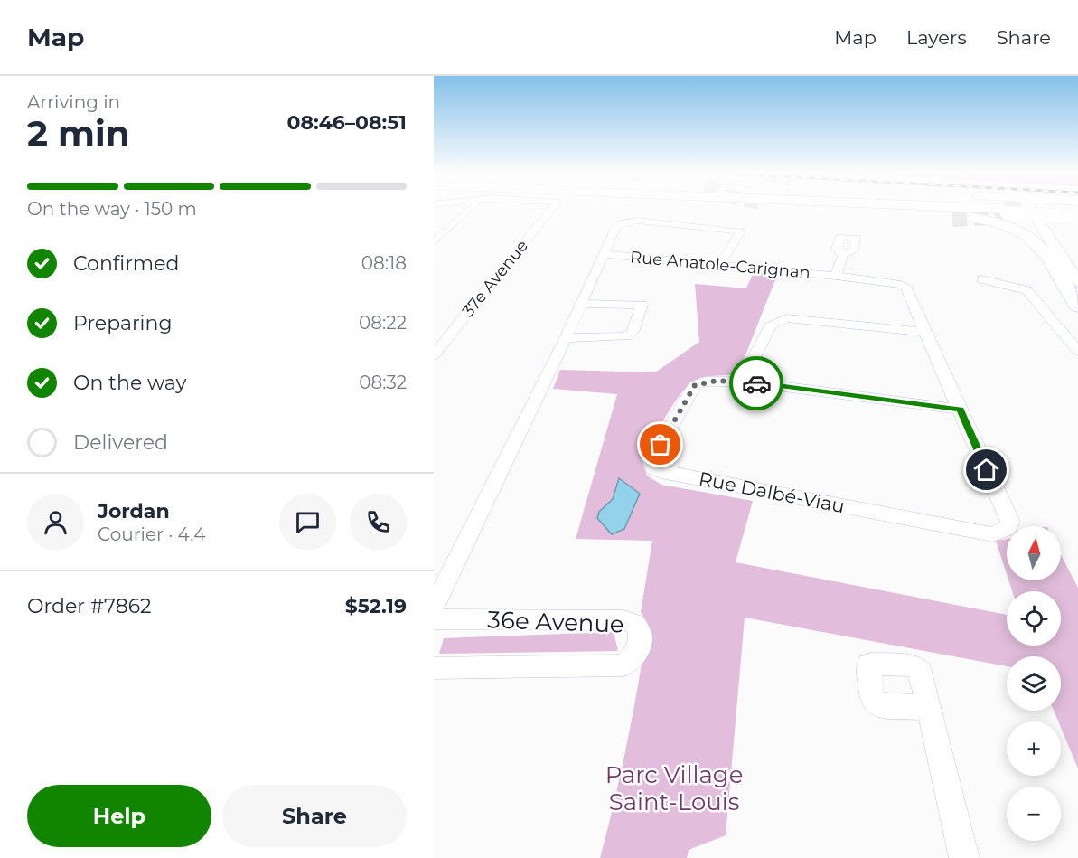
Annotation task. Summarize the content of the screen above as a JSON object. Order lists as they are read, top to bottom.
{
  "streets": {
    "street": [
      "Rue Anatole-Carignan",
      "37e Avenue",
      "Rue Dalbé-Viau",
      "36e Avenue"
    ]
  },
  "crossings": [
    ["Rue Anatole-Carignan", "Rue Dalbé-Viau"]
  ],
  "parks": ["Parc Village Saint-Louis"],
  "north": "top",
  "page": {
    "header": "Map",
    "nav": ["Map", "Layers", "Share"],
    "heading": ["2 min", "Arriving in", "08:46–08:51"],
    "panel": [
      "Jordan",
      "Courier · 4.4",
      "Order #7862",
      "$52.19"
    ],
    "bar": "On the way · 150 m",
    "list": [
      ["Confirmed", "08:18"],
      ["Preparing", "08:22"],
      ["On the way", "08:32"],
      "Delivered"
    ],
    "map_buttons": ["+", "−"],
    "buttons": ["Help", "Share"]
  }
}
